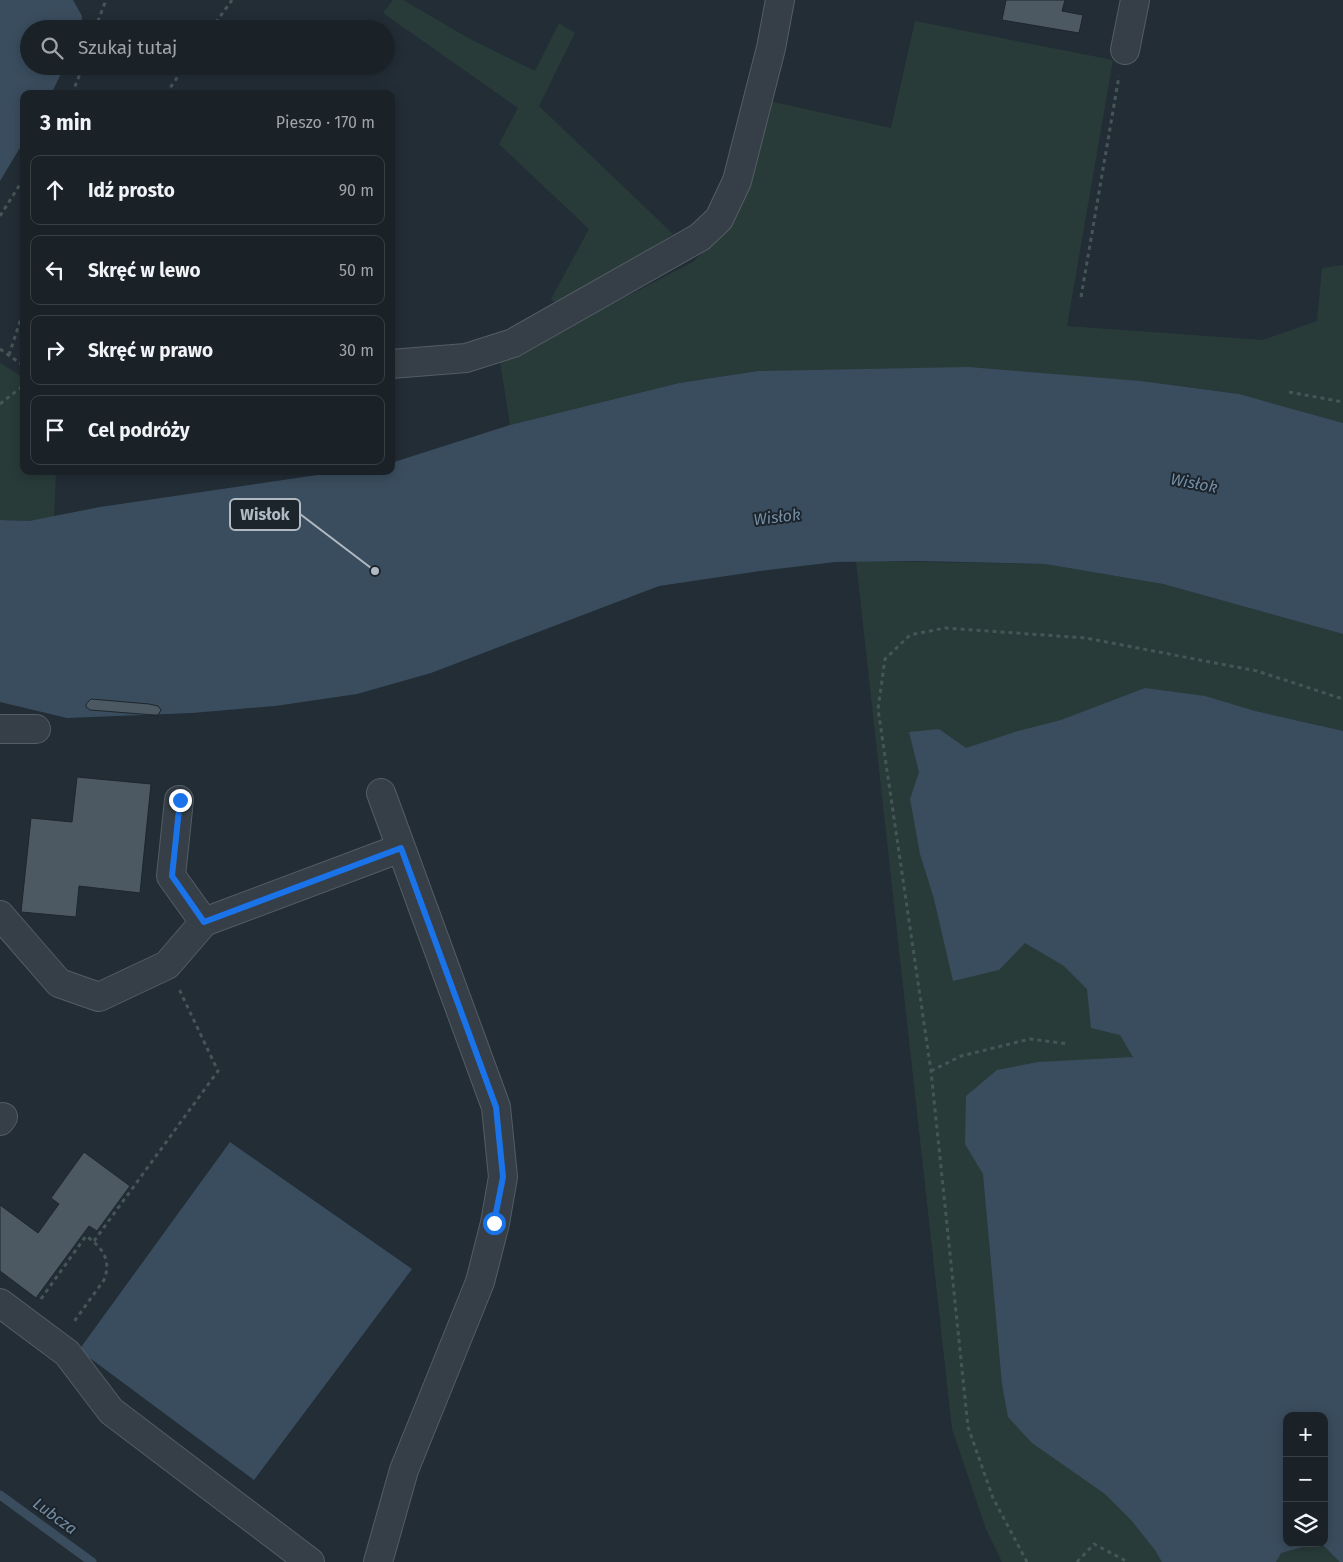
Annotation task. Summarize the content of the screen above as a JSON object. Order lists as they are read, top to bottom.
{
  "water": ["Wisłok", "Lubcza"],
  "places": ["Wisłok"],
  "page": {
    "search": "Szukaj tutaj",
    "heading": ["3 min", "Pieszo · 170 m"],
    "list": [
      ["Idź prosto", "90 m"],
      ["Skręć w lewo", "50 m"],
      ["Skręć w prawo", "30 m"],
      "Cel podróży"
    ],
    "map_buttons": ["+", "−"]
  }
}
